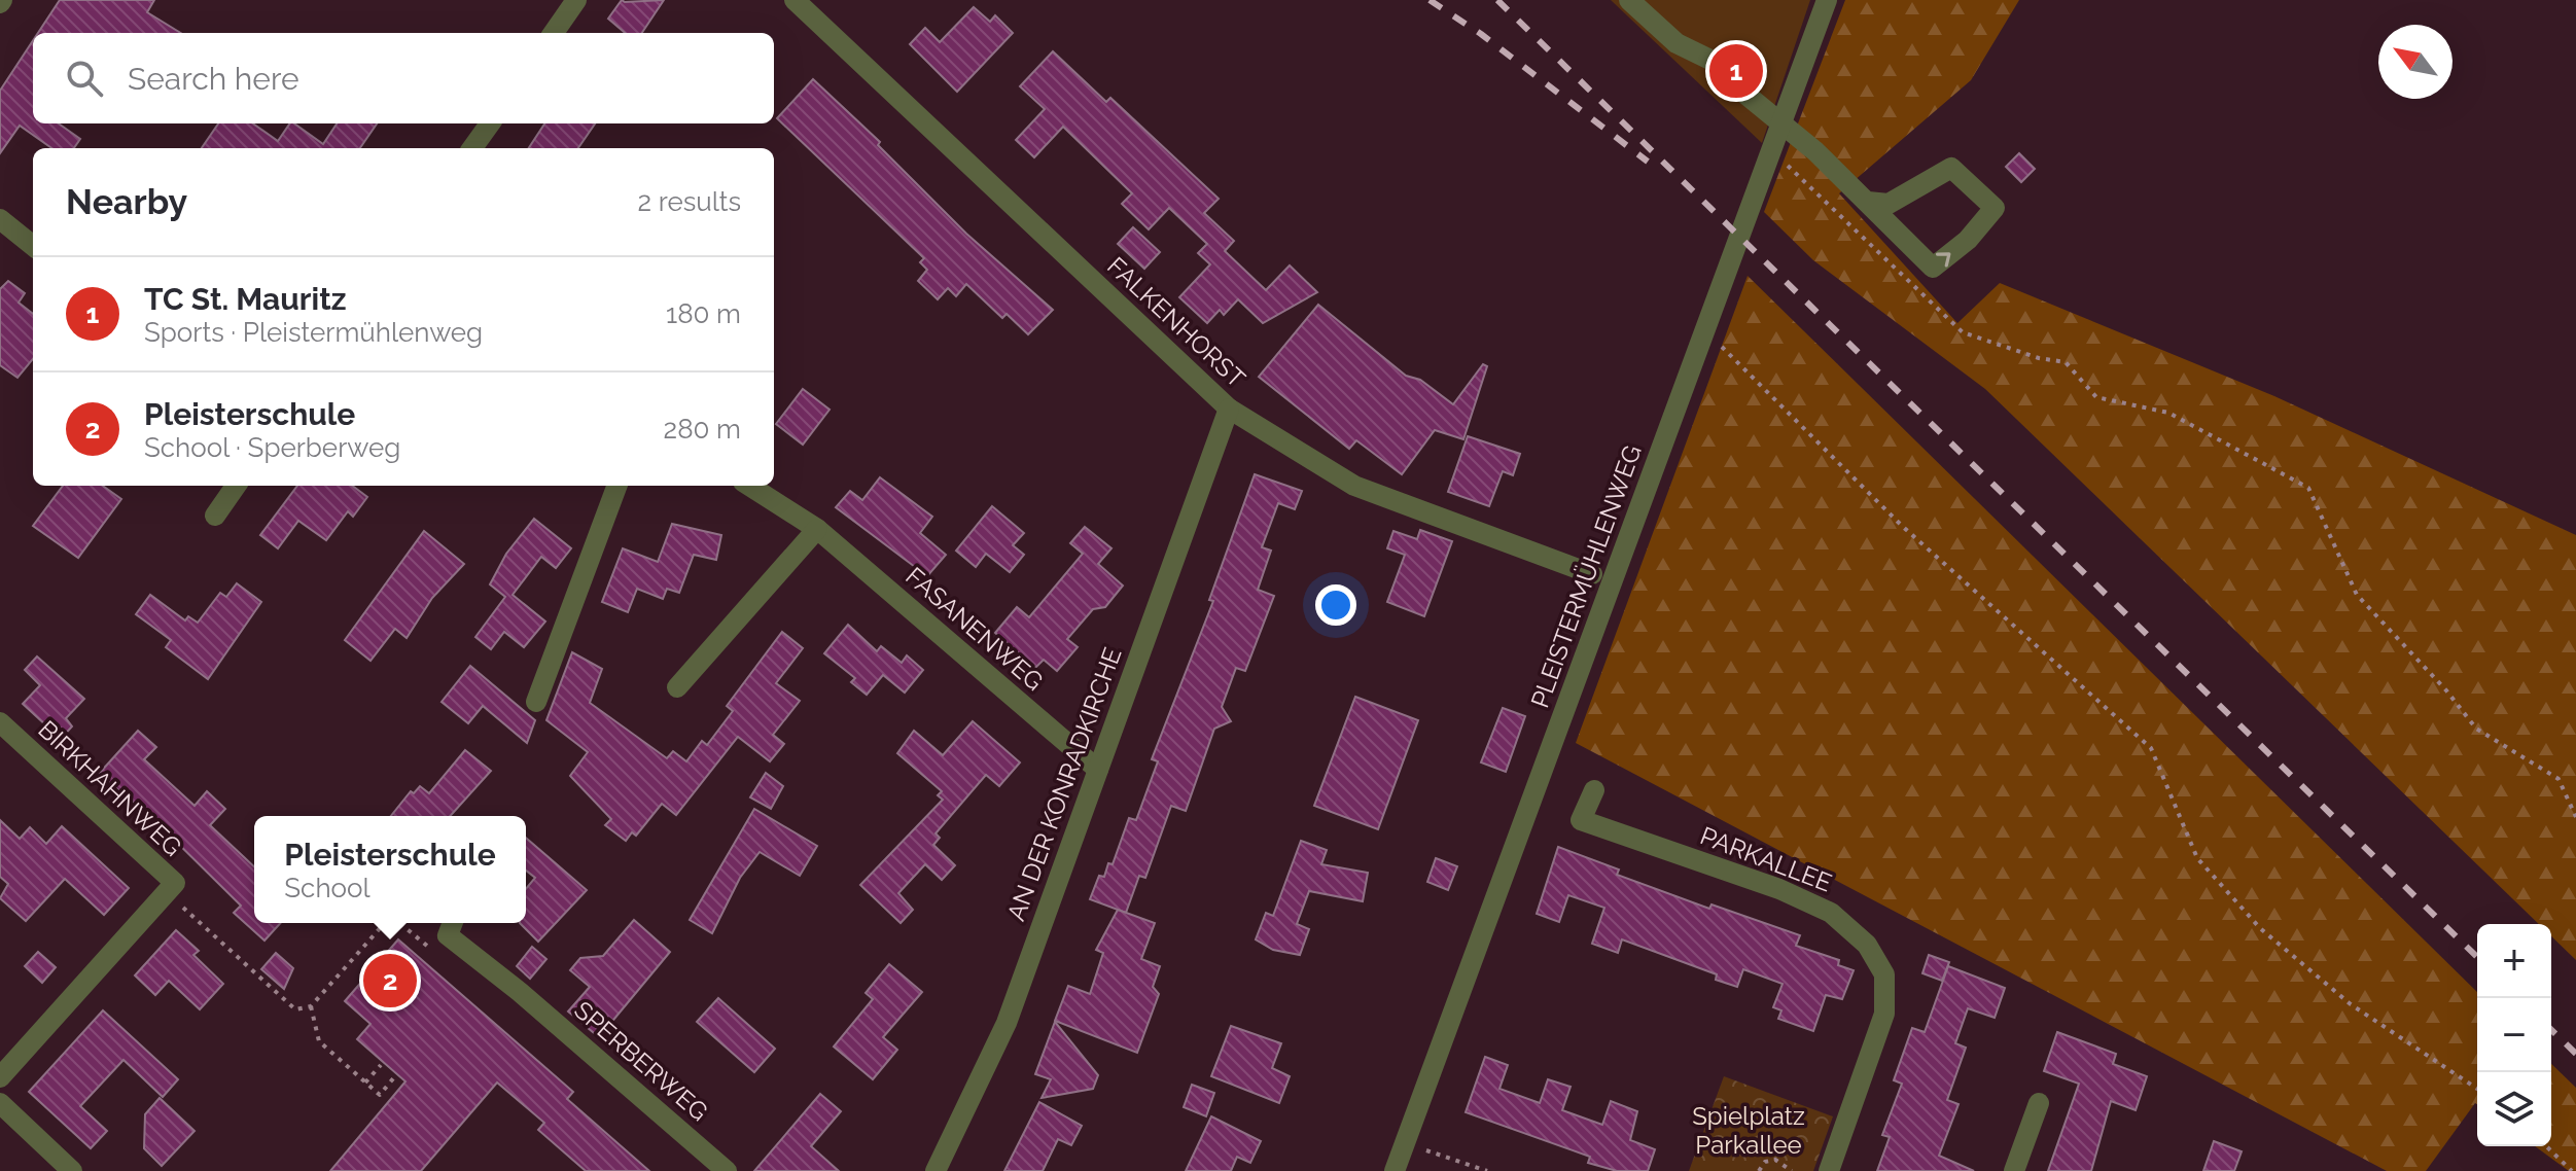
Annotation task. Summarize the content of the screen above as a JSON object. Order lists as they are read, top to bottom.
{
  "streets": {
    "street": [
      "FALKENHORST",
      "PLEISTERMÜHLENWEG",
      "FASANENWEG",
      "AN DER KONRADKIRCHE",
      "BIRKHAHNWEG",
      "PARKALLEE",
      "SPERBERWEG"
    ]
  },
  "crossings": [
    ["FALKENHORST", "AN DER KONRADKIRCHE"],
    ["FASANENWEG", "AN DER KONRADKIRCHE"]
  ],
  "parks": ["Spielplatz Parkallee"],
  "north": "top left",
  "page": {
    "search": "Search here",
    "pins": ["1", "2"],
    "heading": ["Nearby", "2 results"],
    "list": [
      {
        "mark": "1",
        "name": "TC St. Mauritz",
        "note": "Sports · Pleistermühlenweg",
        "value": "180 m"
      },
      {
        "mark": "2",
        "name": "Pleisterschule",
        "note": "School · Sperberweg",
        "value": "280 m"
      }
    ],
    "popup": ["Pleisterschule", "School"],
    "map_buttons": ["+", "−"]
  }
}
